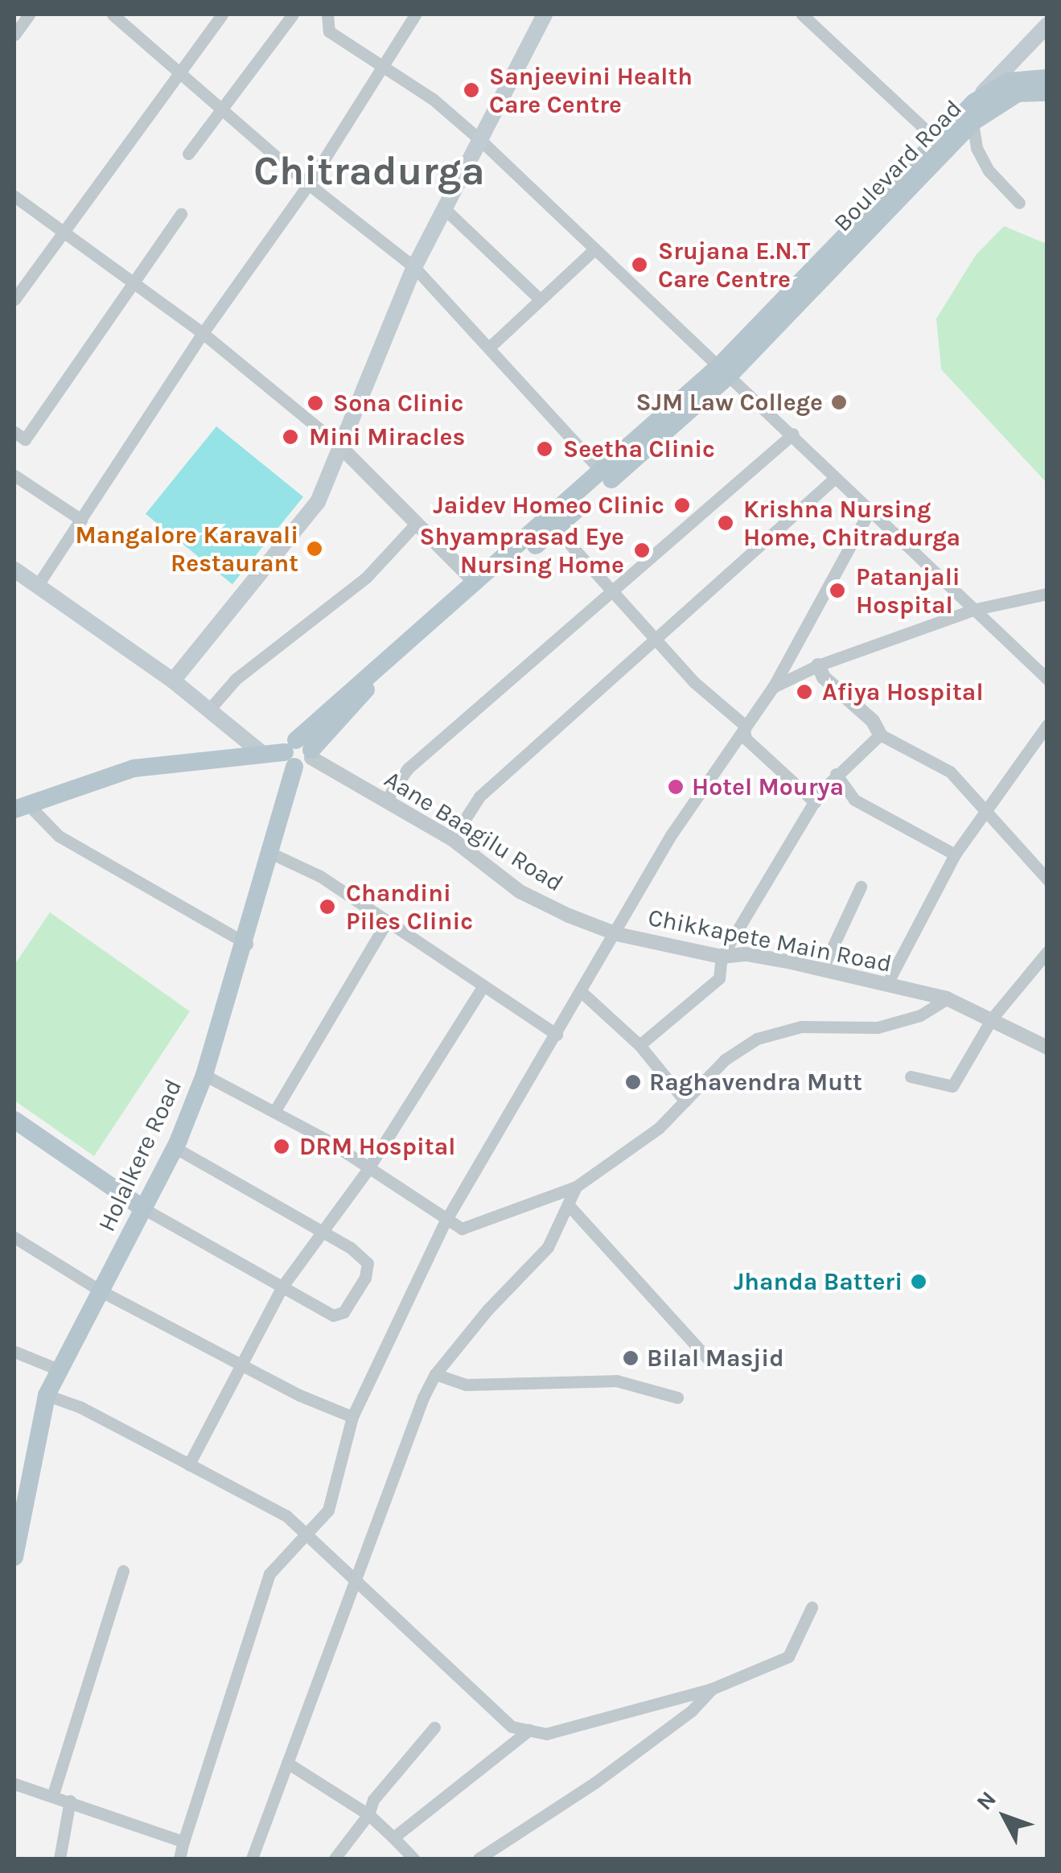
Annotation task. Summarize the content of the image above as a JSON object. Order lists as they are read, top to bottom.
{
  "streets": {
    "main road": ["Boulevard Road", "Holalkere Road"],
    "street": ["Aane Baagilu Road", "Chikkapete Main Road"]
  },
  "crossings": [
    ["Boulevard Road", "Aane Baagilu Road"],
    ["Boulevard Road", "Holalkere Road"],
    ["Aane Baagilu Road", "Chikkapete Main Road"],
    ["Aane Baagilu Road", "Holalkere Road"]
  ],
  "districts": ["Chitradurga"],
  "places": [
    "Sanjeevini Health Care Centre",
    "Srujana E.N.T Care Centre",
    "SJM Law College",
    "Sona Clinic",
    "Mini Miracles",
    "Seetha Clinic",
    "Jaidev Homeo Clinic",
    "Krishna Nursing Home, Chitradurga",
    "Mangalore Karavali Restaurant",
    "Shyamprasad Eye Nursing Home",
    "Patanjali Hospital",
    "Afiya Hospital",
    "Hotel Mourya",
    "Chandini Piles Clinic",
    "Raghavendra Mutt",
    "DRM Hospital",
    "Jhanda Batteri",
    "Bilal Masjid"
  ],
  "north": "top left"
}
